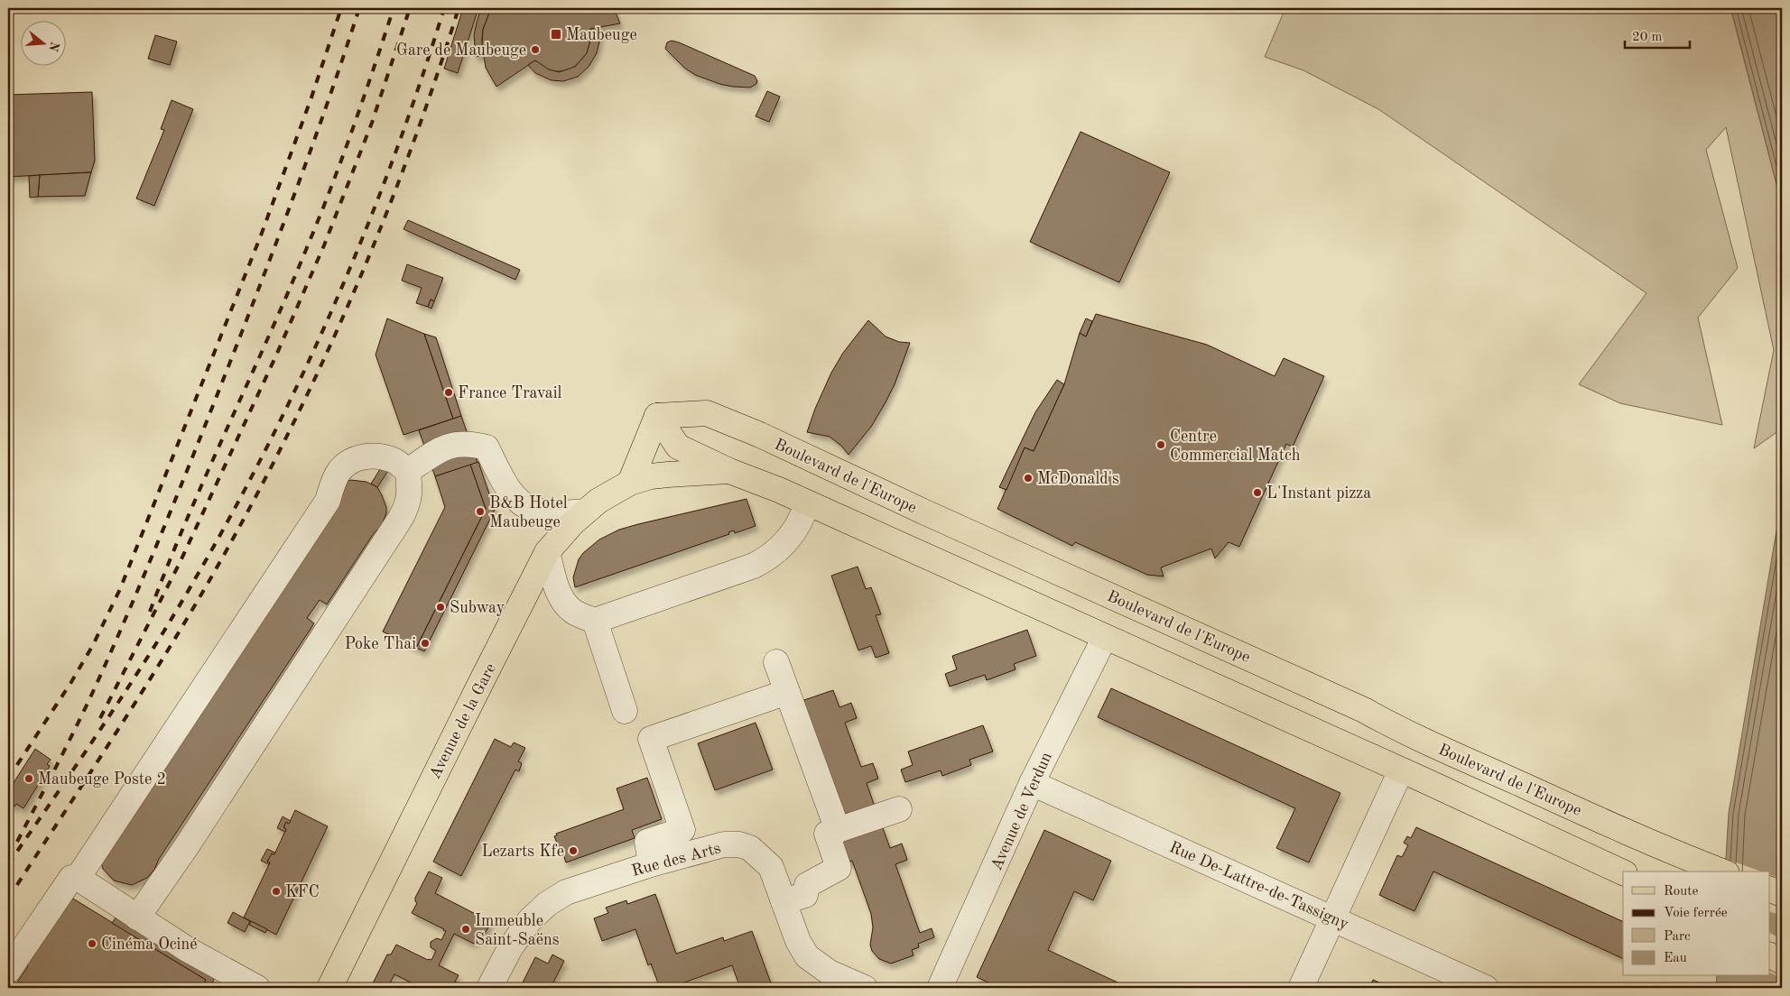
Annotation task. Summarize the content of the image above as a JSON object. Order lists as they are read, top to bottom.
{
  "streets": {
    "main road": ["Boulevard de l'Europe", "Avenue de la Gare"],
    "street": ["Avenue de Verdun", "Rue des Arts", "Rue De-Lattre-de-Tassigny"]
  },
  "crossings": [
    ["Avenue de Verdun", "Rue De-Lattre-de-Tassigny"]
  ],
  "places": {
    "transit": ["Maubeuge"],
    "other": [
      "Gare de Maubeuge",
      "France Travail",
      "Centre Commercial Match",
      "McDonald's",
      "L'Instant pizza",
      "B&B Hotel Maubeuge",
      "Subway",
      "Poke Thai",
      "Maubeuge Poste 2",
      "Lezarts Kfe",
      "KFC",
      "Immeuble Saint-Saëns",
      "Cinéma Ociné"
    ]
  },
  "legend": [
    "Route",
    "Voie ferrée",
    "Parc",
    "Eau"
  ],
  "scale_bar": "20 m",
  "north": "right"
}
